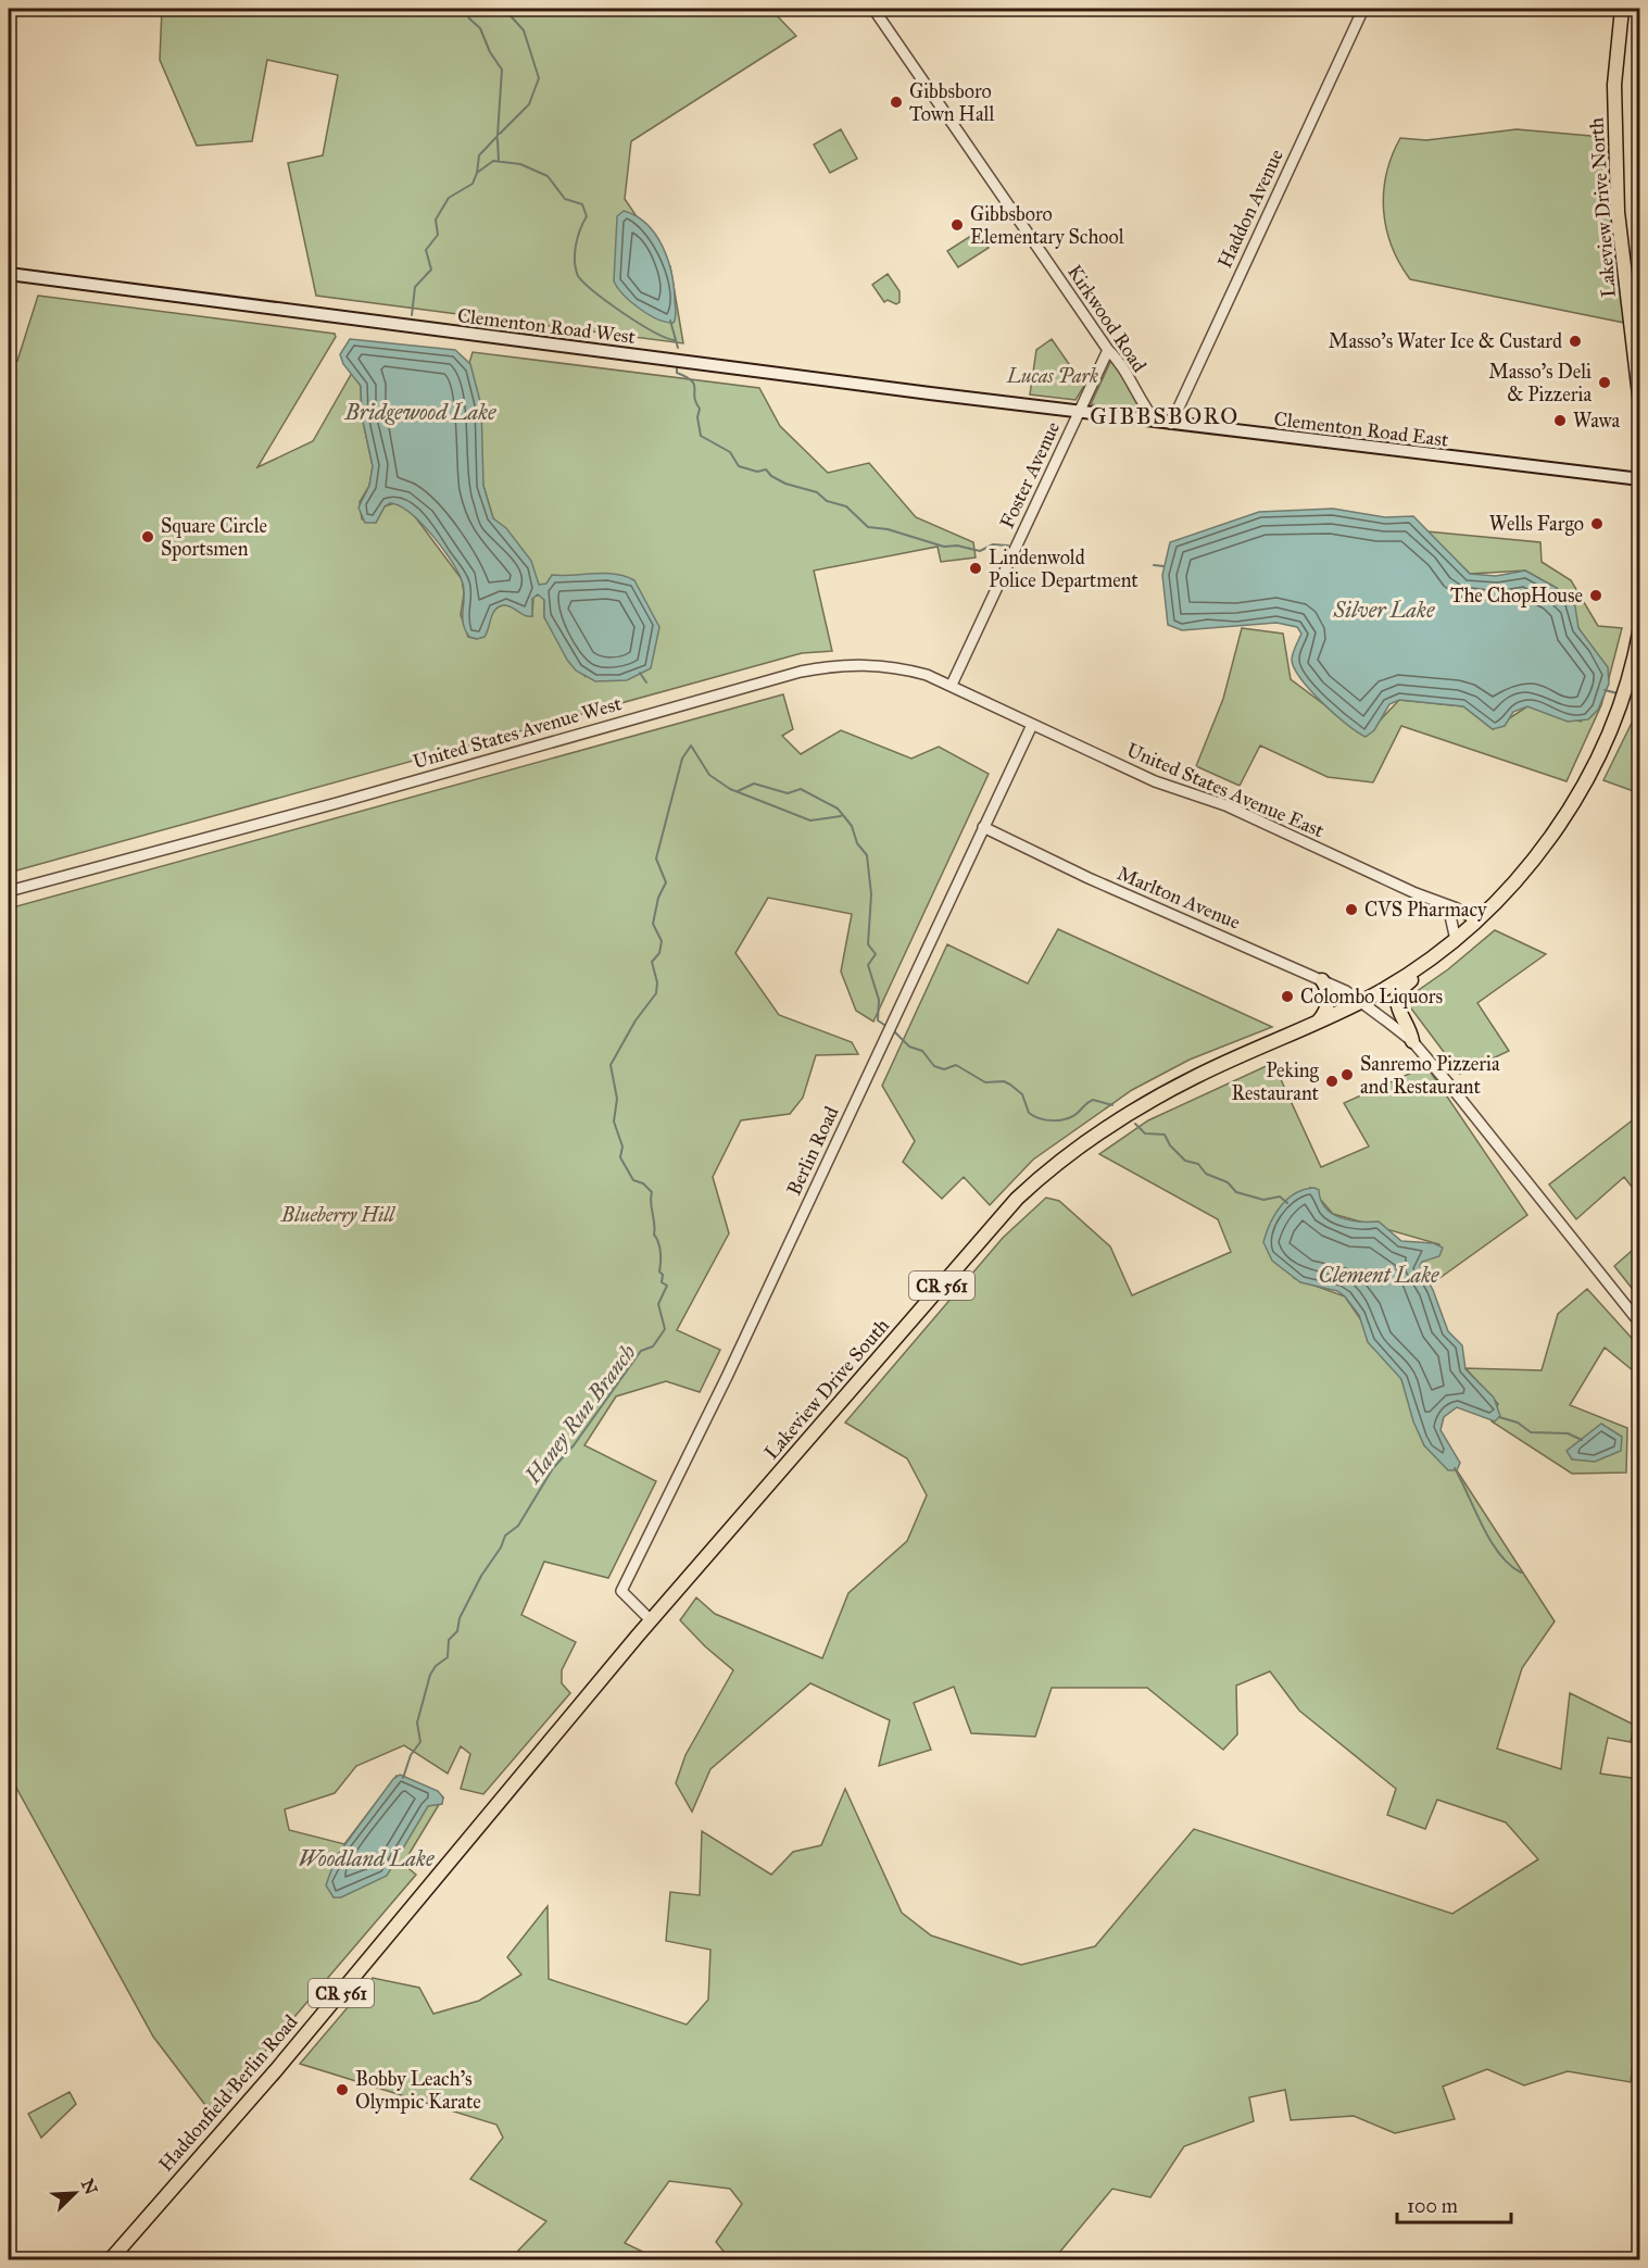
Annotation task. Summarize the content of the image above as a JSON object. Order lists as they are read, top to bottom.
{
  "streets": {
    "main road": [
      "Lakeview Drive North",
      "Clementon Road West",
      "Clementon Road East",
      "CR 561",
      "Lakeview Drive South",
      "Haddonfield Berlin Road"
    ],
    "street": [
      "Haddon Avenue",
      "Kirkwood Road",
      "Foster Avenue",
      "United States Avenue West",
      "United States Avenue East",
      "Marlton Avenue",
      "Berlin Road"
    ]
  },
  "crossings": [
    ["Haddon Avenue", "Clementon Road East"],
    ["Kirkwood Road", "Clementon Road East"],
    ["Kirkwood Road", "Foster Avenue"],
    ["Clementon Road West", "Clementon Road East"],
    ["Clementon Road West", "Foster Avenue"],
    ["Clementon Road East", "Foster Avenue"],
    ["Foster Avenue", "United States Avenue West"],
    ["United States Avenue West", "United States Avenue East"],
    ["United States Avenue West", "Berlin Road"],
    ["United States Avenue East", "Berlin Road"],
    ["United States Avenue East", "Lakeview Drive South"],
    ["Marlton Avenue", "Berlin Road"],
    ["Marlton Avenue", "Lakeview Drive South"],
    ["Berlin Road", "Lakeview Drive South"],
    ["Berlin Road", "Haddonfield Berlin Road"],
    ["Lakeview Drive South", "Haddonfield Berlin Road"]
  ],
  "districts": ["GIBBSBORO"],
  "water": [
    "Bridgewood Lake",
    "Silver Lake",
    "Clement Lake",
    "Haney Run Branch",
    "Woodland Lake"
  ],
  "parks": ["Lucas Park", "Blueberry Hill"],
  "places": [
    "Gibbsboro Town Hall",
    "Gibbsboro Elementary School",
    "Masso's Water Ice & Custard",
    "Masso's Deli & Pizzeria",
    "Wawa",
    "Wells Fargo",
    "Square Circle Sportsmen",
    "Lindenwold Police Department",
    "The ChopHouse",
    "CVS Pharmacy",
    "Colombo Liquors",
    "Sanremo Pizzeria and Restaurant",
    "Peking Restaurant",
    "Bobby Leach's Olympic Karate"
  ],
  "scale_bar": "100 m",
  "north": "top right"
}
